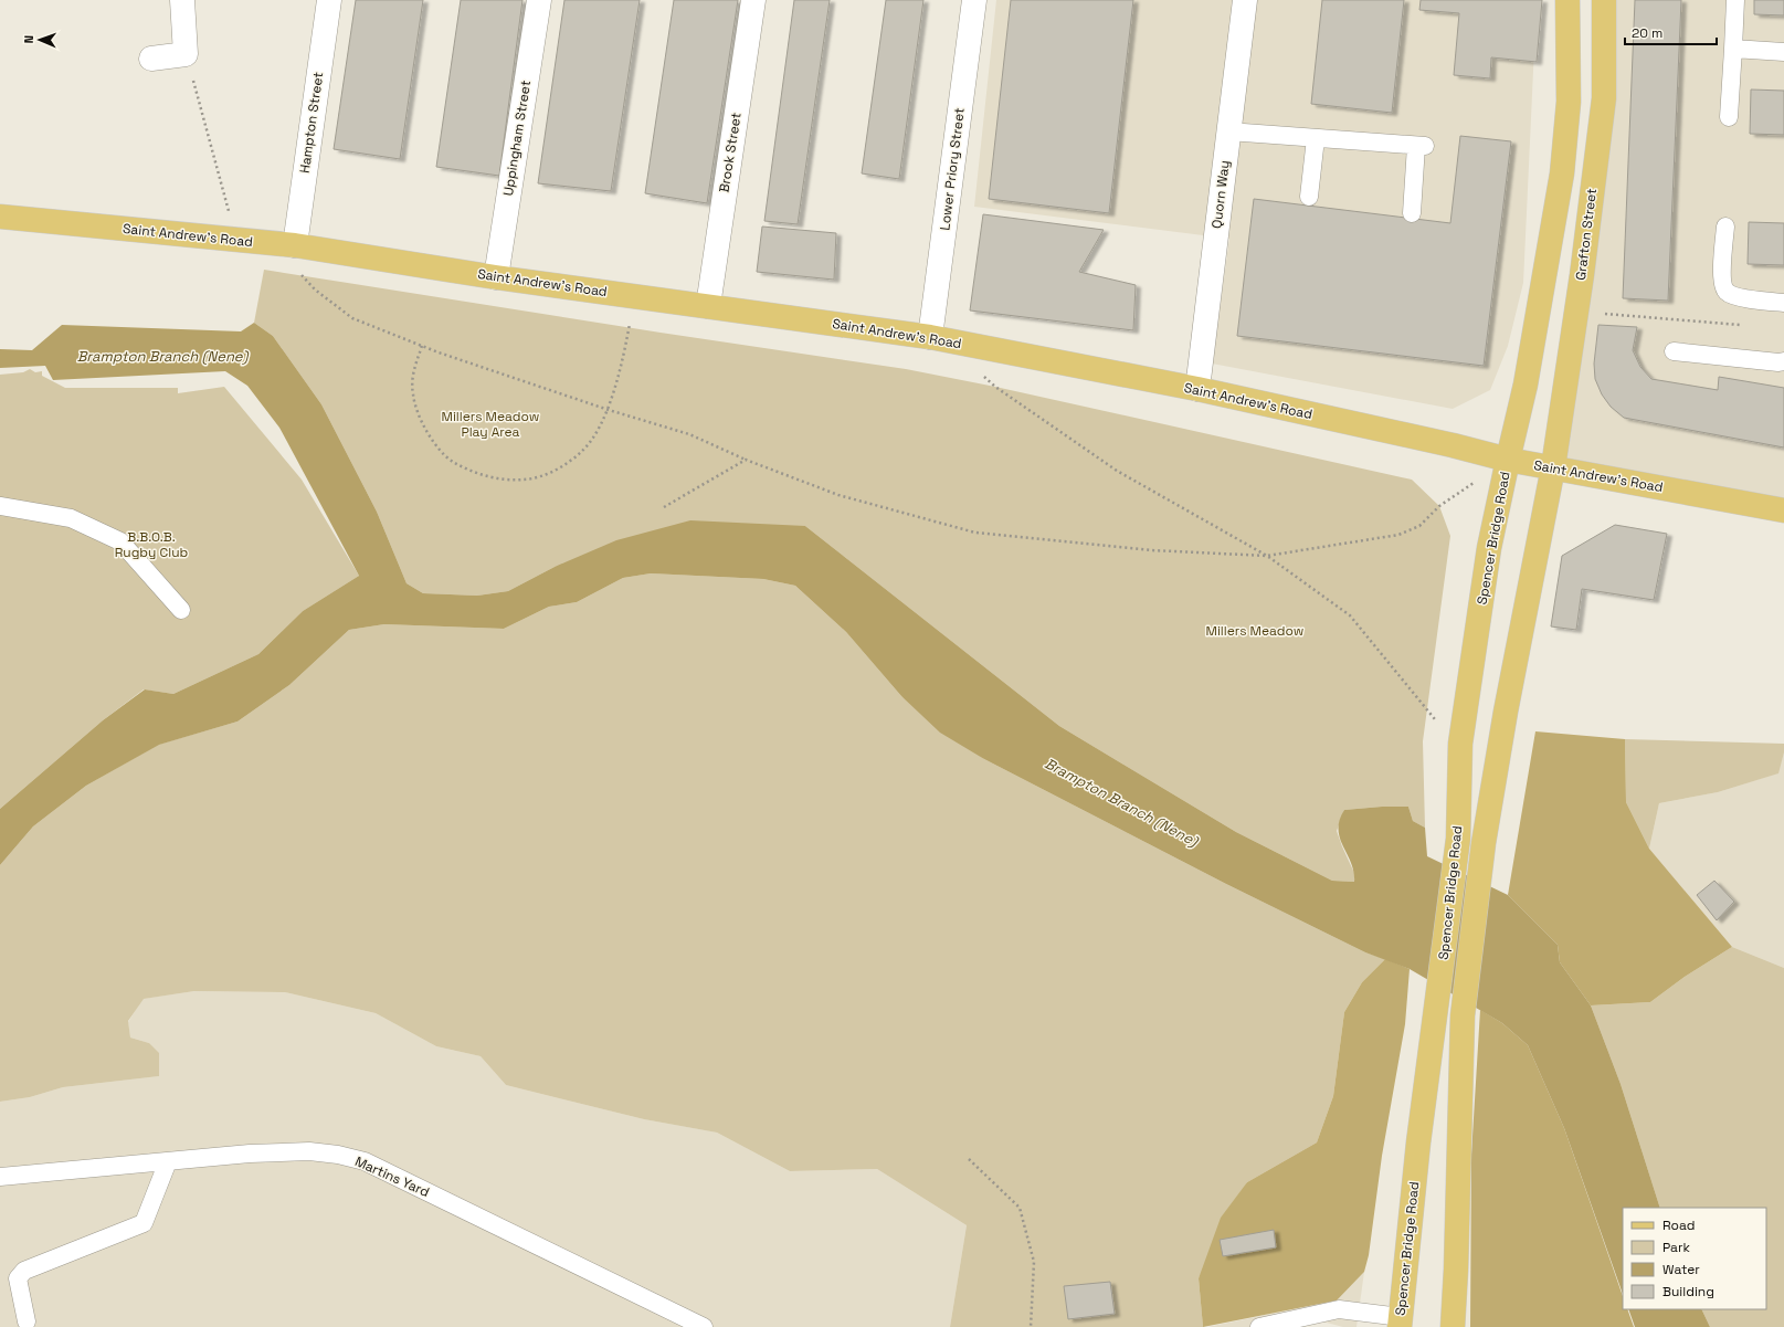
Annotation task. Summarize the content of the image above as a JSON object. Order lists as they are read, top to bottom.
{
  "streets": {
    "main road": ["Grafton Street", "Saint Andrew's Road", "Spencer Bridge Road"],
    "street": [
      "Hampton Street",
      "Uppingham Street",
      "Brook Street",
      "Lower Priory Street",
      "Quorn Way"
    ],
    "lane": ["Martins Yard"]
  },
  "crossings": [
    ["Hampton Street", "Saint Andrew's Road"],
    ["Uppingham Street", "Saint Andrew's Road"],
    ["Brook Street", "Saint Andrew's Road"],
    ["Lower Priory Street", "Saint Andrew's Road"],
    ["Quorn Way", "Saint Andrew's Road"],
    ["Grafton Street", "Saint Andrew's Road"],
    ["Grafton Street", "Spencer Bridge Road"],
    ["Saint Andrew's Road", "Spencer Bridge Road"]
  ],
  "water": ["Brampton Branch (Nene)"],
  "parks": ["Millers Meadow Play Area", "B.B.O.B. Rugby Club", "Millers Meadow"],
  "legend": [
    "Road",
    "Park",
    "Water",
    "Building"
  ],
  "scale_bar": "20 m",
  "north": "left"
}
